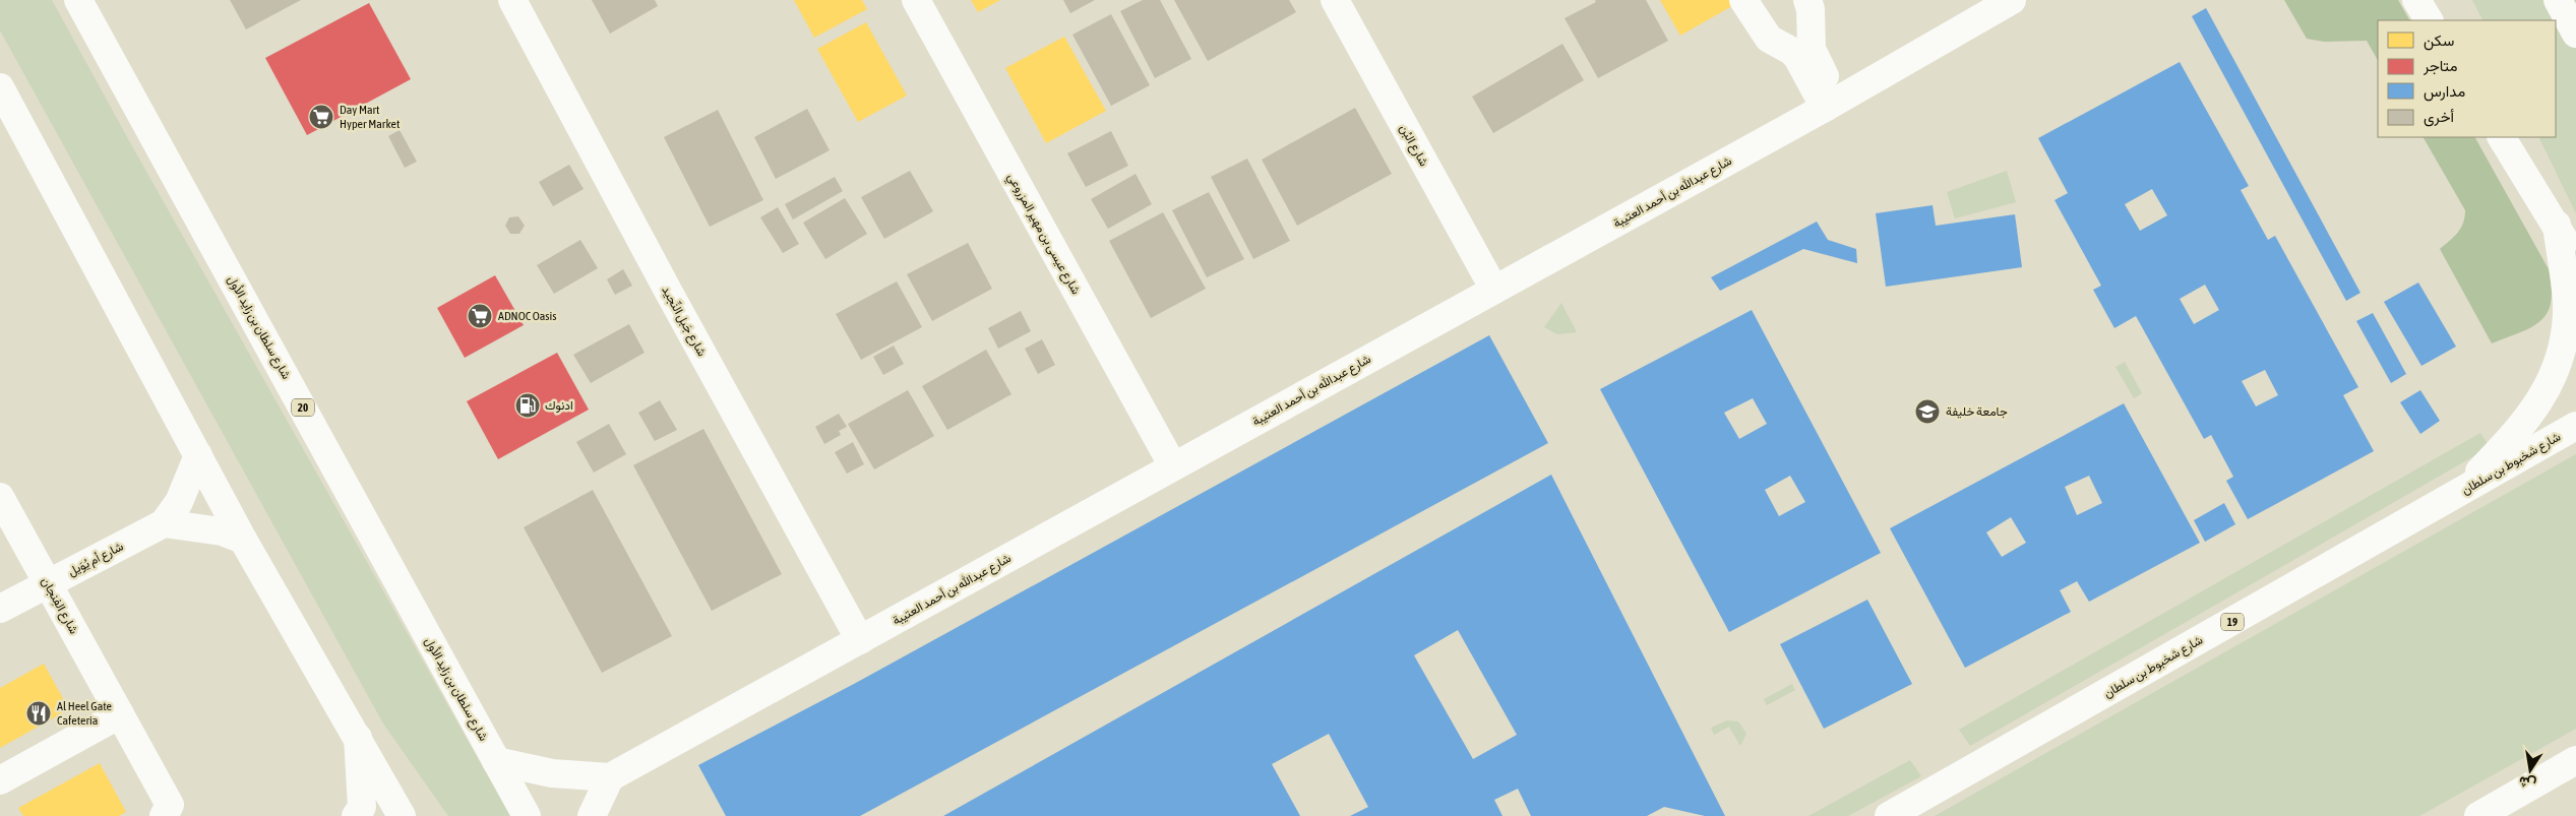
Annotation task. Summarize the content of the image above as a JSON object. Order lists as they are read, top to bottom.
{
  "streets": {
    "street": [
      "شارع البُن",
      "شارع عبدالله بن أحمد العتيبة",
      "شارع عيسى بن مهير المزروعي",
      "شارع جَبل النِّجيد",
      "شارع سلطان بن زايد الأول",
      "20",
      "شارع شخبوط بن سلطان",
      "شارع أم يُوَيل",
      "شارع الفِنجان",
      "19"
    ]
  },
  "crossings": [
    ["شارع البُن", "شارع عبدالله بن أحمد العتيبة"],
    ["شارع عبدالله بن أحمد العتيبة", "شارع عيسى بن مهير المزروعي"],
    ["شارع عبدالله بن أحمد العتيبة", "شارع جَبل النِّجيد"],
    ["شارع أم يُوَيل", "شارع الفِنجان"]
  ],
  "places": {
    "supermarket": ["Day Mart Hyper Market", "ADNOC Oasis"],
    "fuel station": ["ادنوك"],
    "school or university": ["جامعة خليفة"],
    "restaurant": ["Al Heel Gate Cafeteria"]
  },
  "legend": [
    "سكن",
    "متاجر",
    "مدارس",
    "أخرى"
  ],
  "north": "bottom"
}
